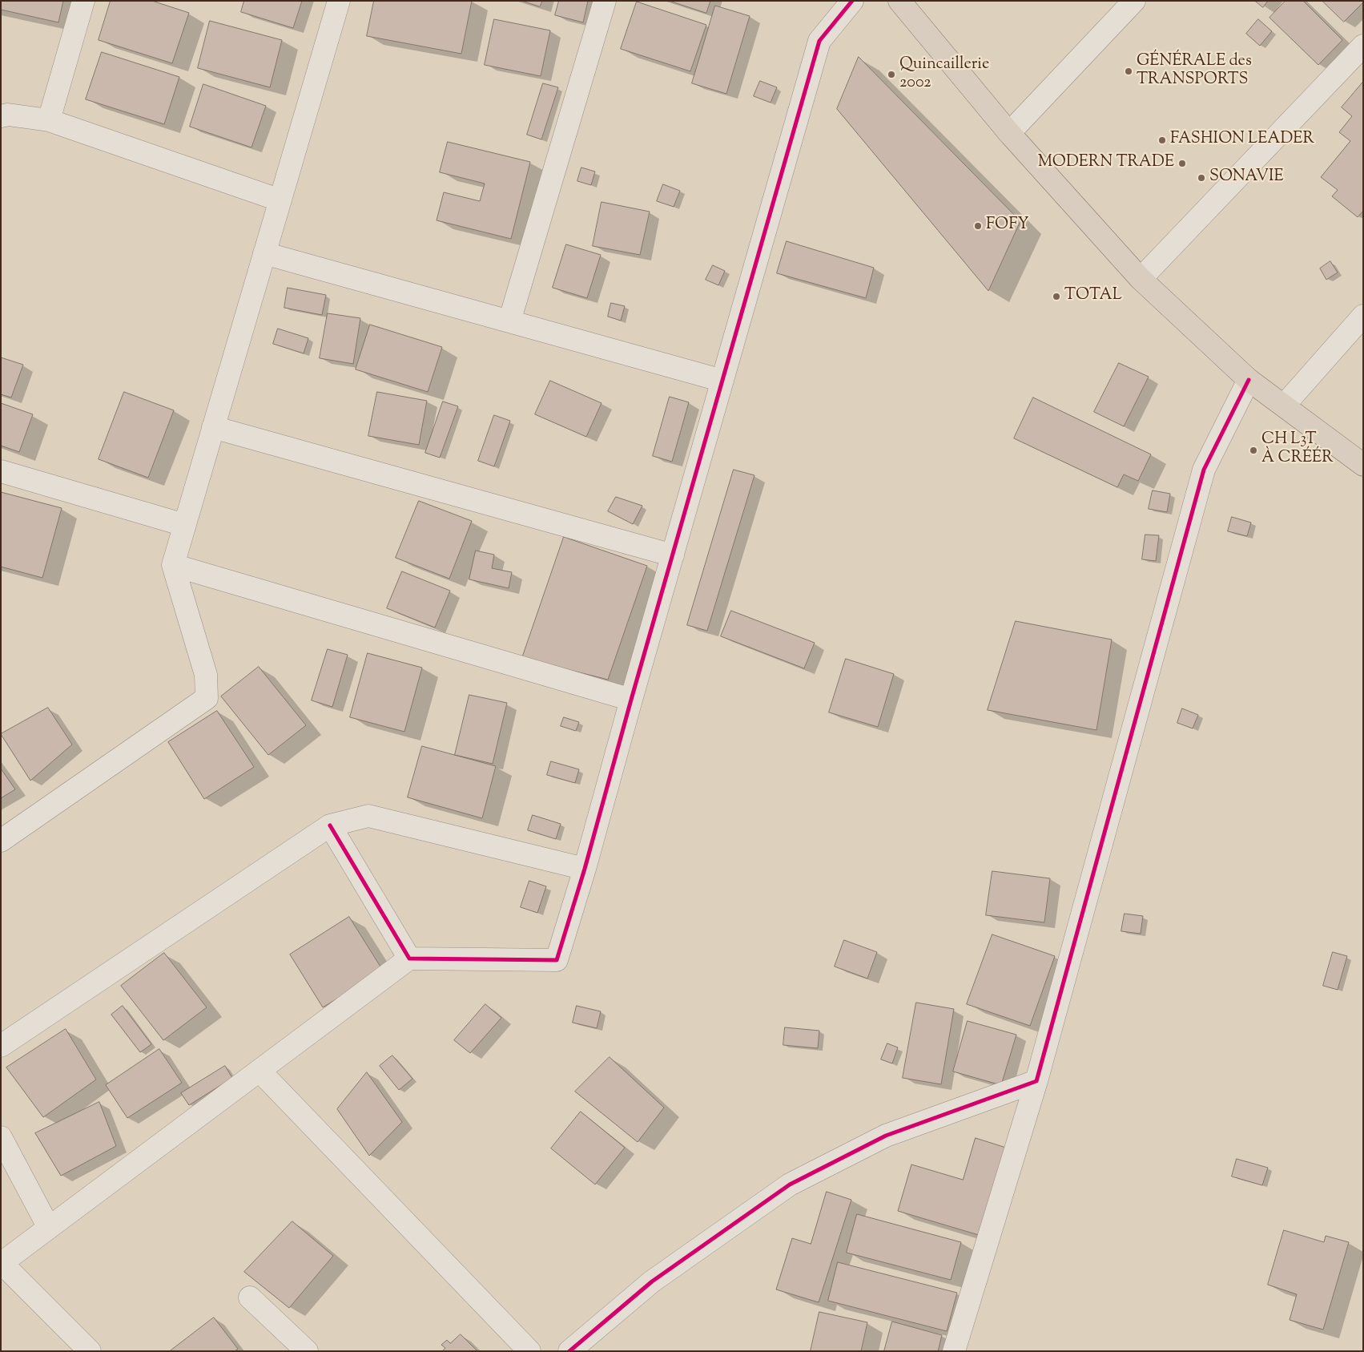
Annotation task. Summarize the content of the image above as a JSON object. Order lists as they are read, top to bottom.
{
  "places": [
    "GÉNÉRALE des TRANSPORTS",
    "Quincaillerie 2002",
    "FASHION LEADER",
    "MODERN TRADE",
    "SONAVIE",
    "FOFY",
    "TOTAL",
    "CH L3T À CRÉÉR"
  ]
}
